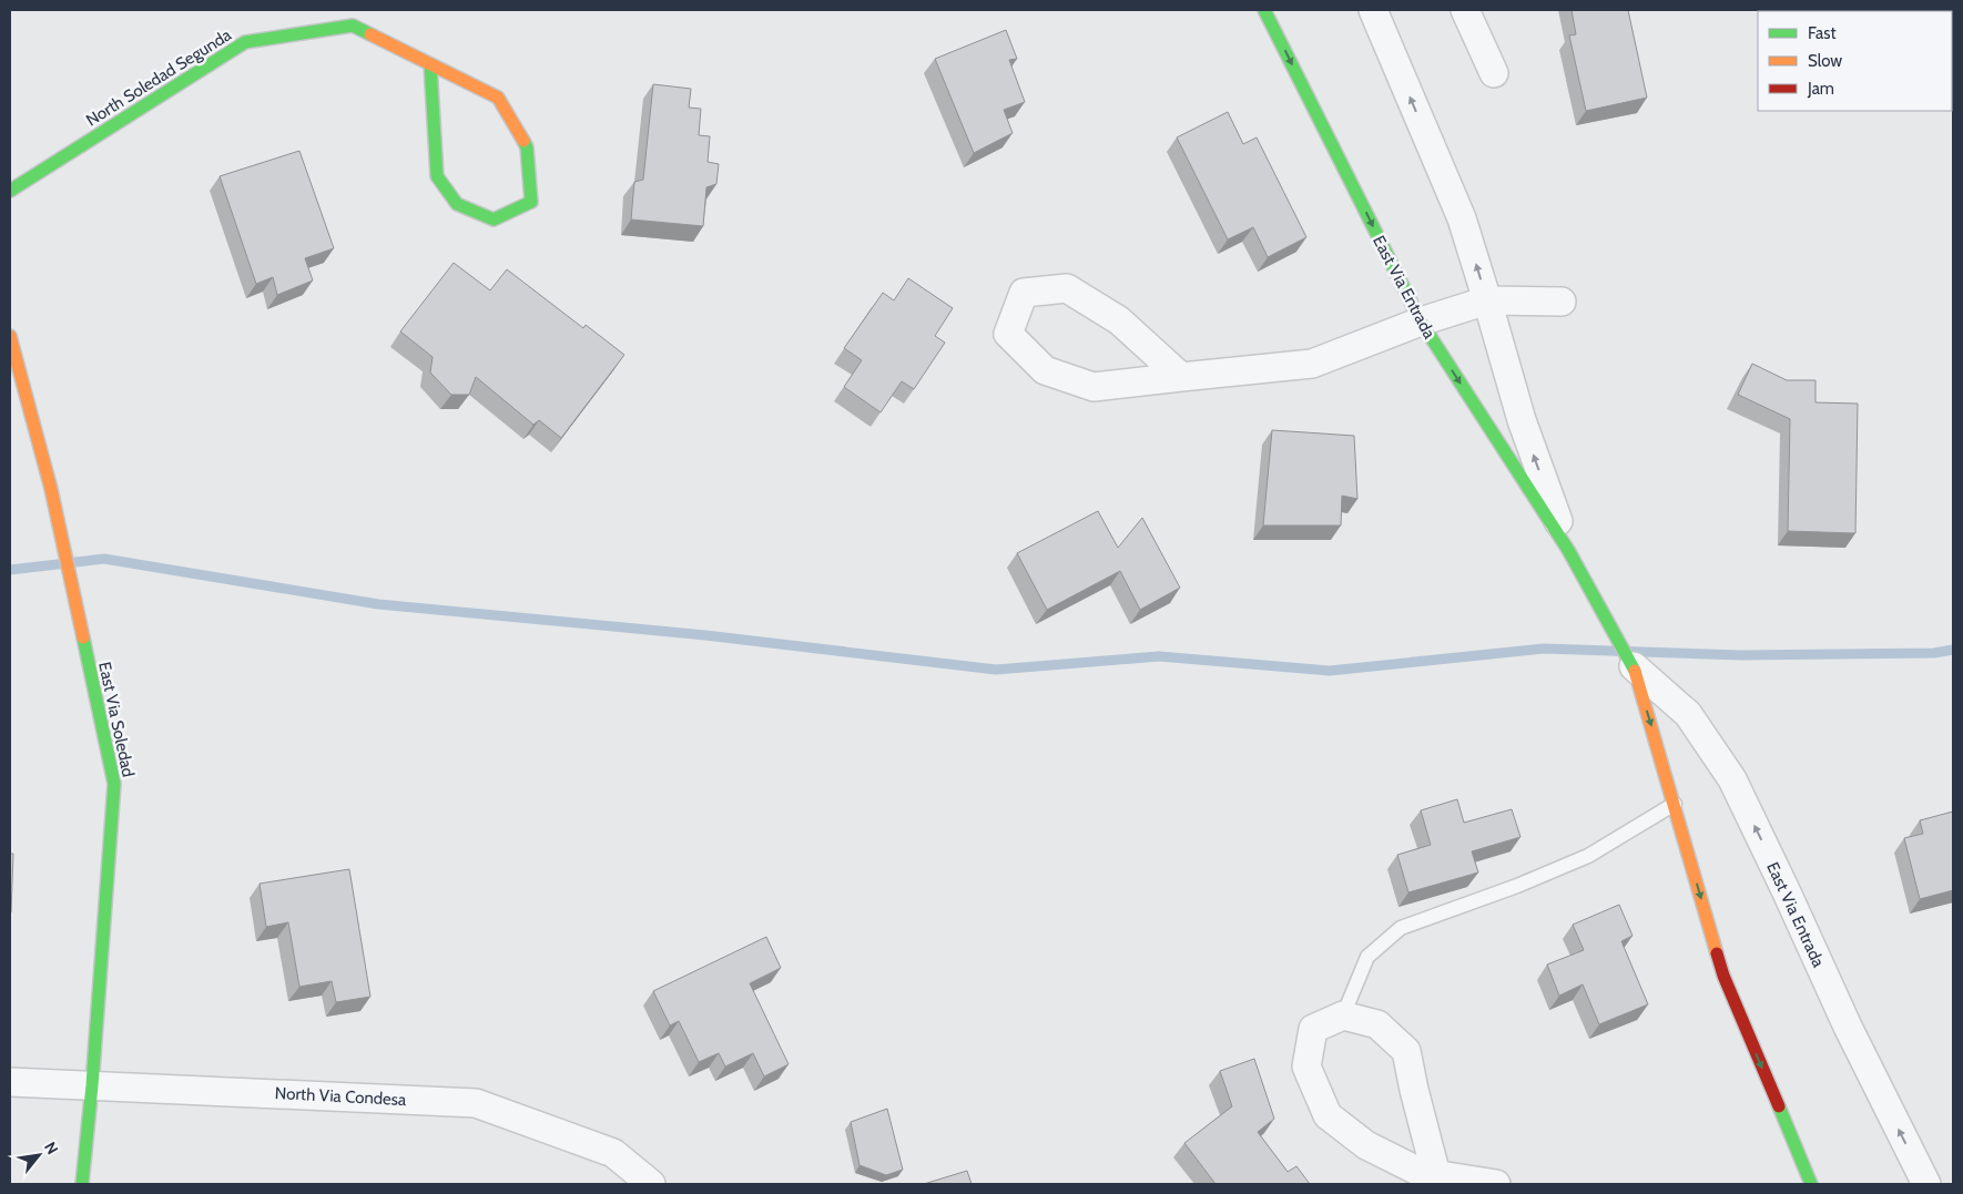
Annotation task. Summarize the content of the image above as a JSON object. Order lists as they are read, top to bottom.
{
  "streets": {
    "street": [
      "North Soledad Segunda",
      "East Via Entrada",
      "East Via Soledad",
      "North Via Condesa"
    ]
  },
  "crossings": [
    ["East Via Soledad", "North Via Condesa"]
  ],
  "legend": ["Fast", "Slow", "Jam"],
  "north": "top right"
}
